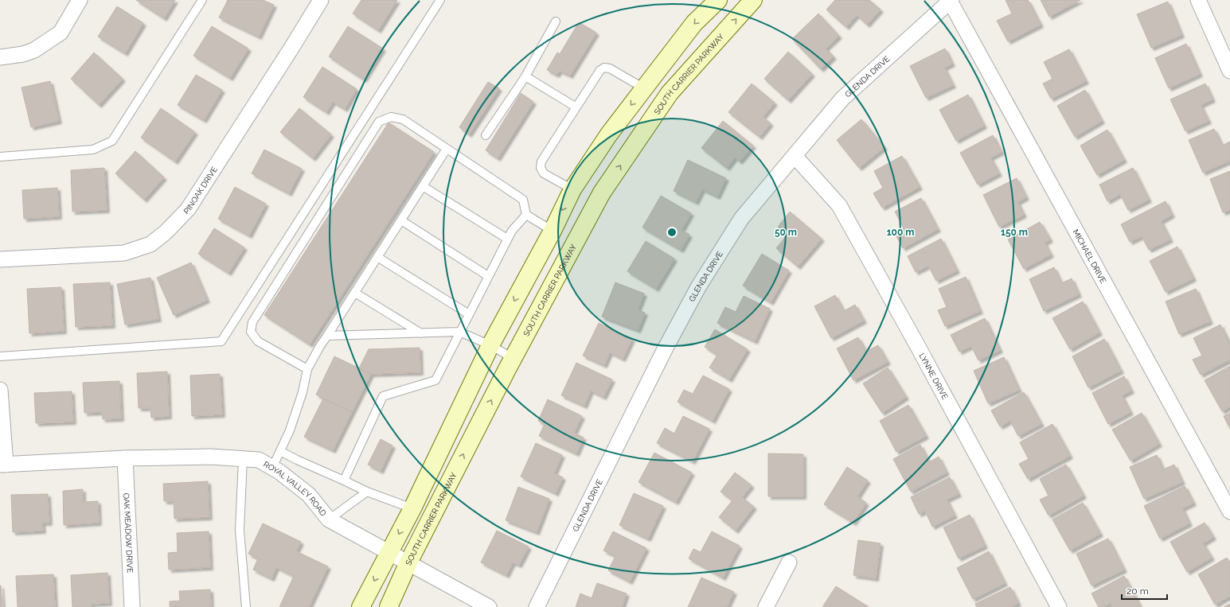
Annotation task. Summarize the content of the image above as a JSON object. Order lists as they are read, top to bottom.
{
  "streets": {
    "main road": ["SOUTH CARRIER PARKWAY"],
    "street": [
      "GLENDA DRIVE",
      "PINOAK DRIVE",
      "MICHAEL DRIVE",
      "LYNNE DRIVE",
      "ROYAL VALLEY ROAD",
      "OAK MEADOW DRIVE"
    ]
  },
  "crossings": [
    ["SOUTH CARRIER PARKWAY", "ROYAL VALLEY ROAD"],
    ["GLENDA DRIVE", "MICHAEL DRIVE"],
    ["GLENDA DRIVE", "LYNNE DRIVE"],
    ["ROYAL VALLEY ROAD", "OAK MEADOW DRIVE"]
  ],
  "scale_bar": "20 m",
  "rings": ["50 m", "100 m", "150 m"]
}
